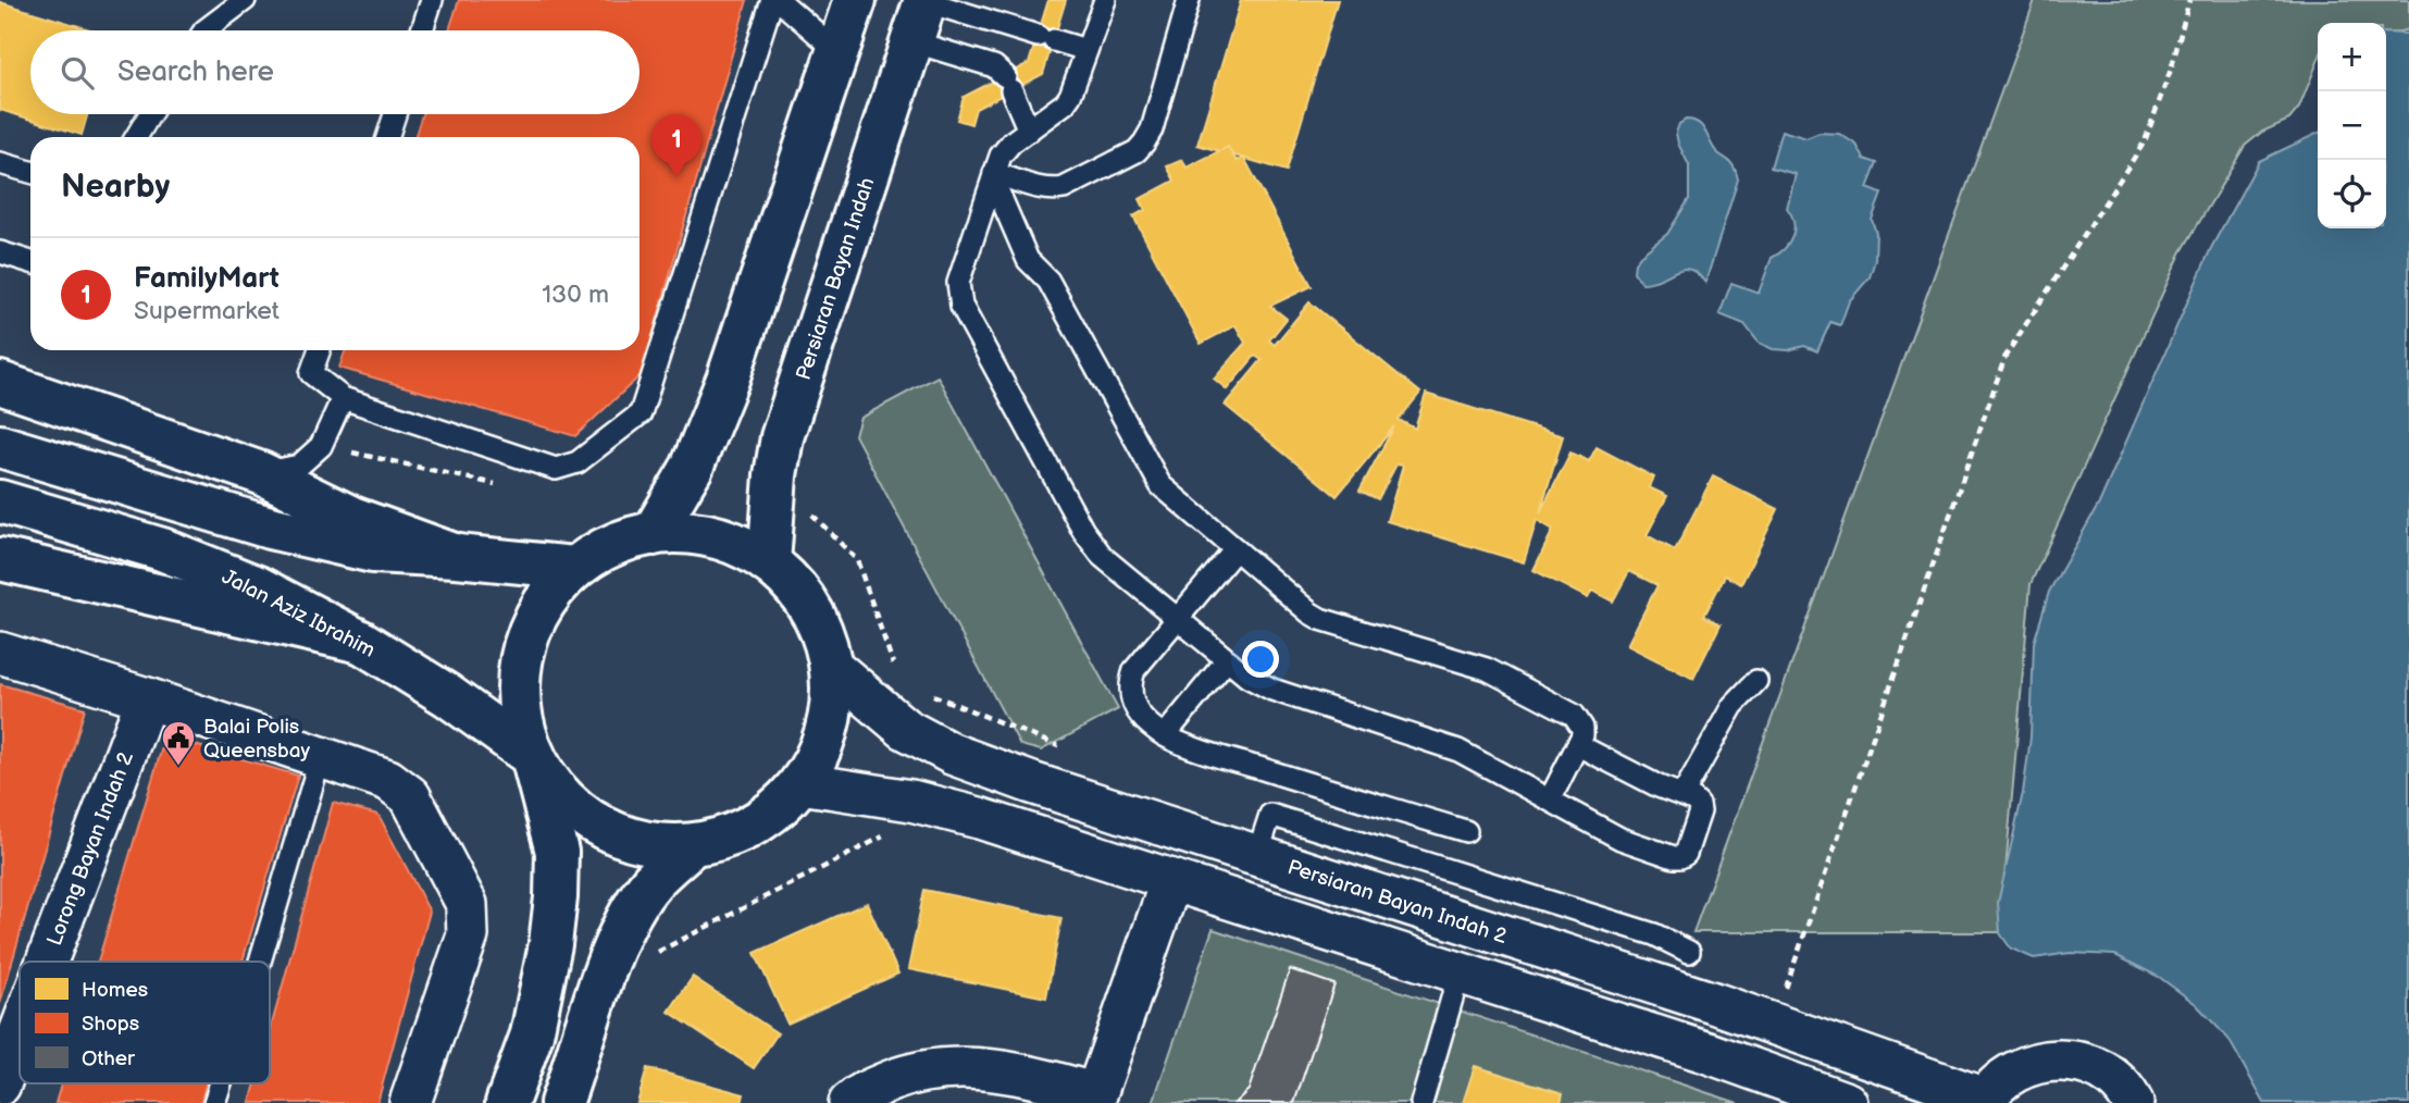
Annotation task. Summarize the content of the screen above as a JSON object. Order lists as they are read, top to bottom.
{
  "streets": {
    "main road": ["Persiaran Bayan Indah", "Jalan Aziz Ibrahim"],
    "street": ["Lorong Bayan Indah 2", "Persiaran Bayan Indah 2"]
  },
  "places": {
    "public building": ["Balai Polis Queensbay"]
  },
  "legend": ["Homes", "Shops", "Other"],
  "page": {
    "map_buttons": ["+", "−"],
    "search": "Search here",
    "pins": "1",
    "heading": "Nearby",
    "list": [
      {
        "mark": "1",
        "name": "FamilyMart",
        "note": "Supermarket",
        "value": "130 m"
      }
    ]
  }
}
